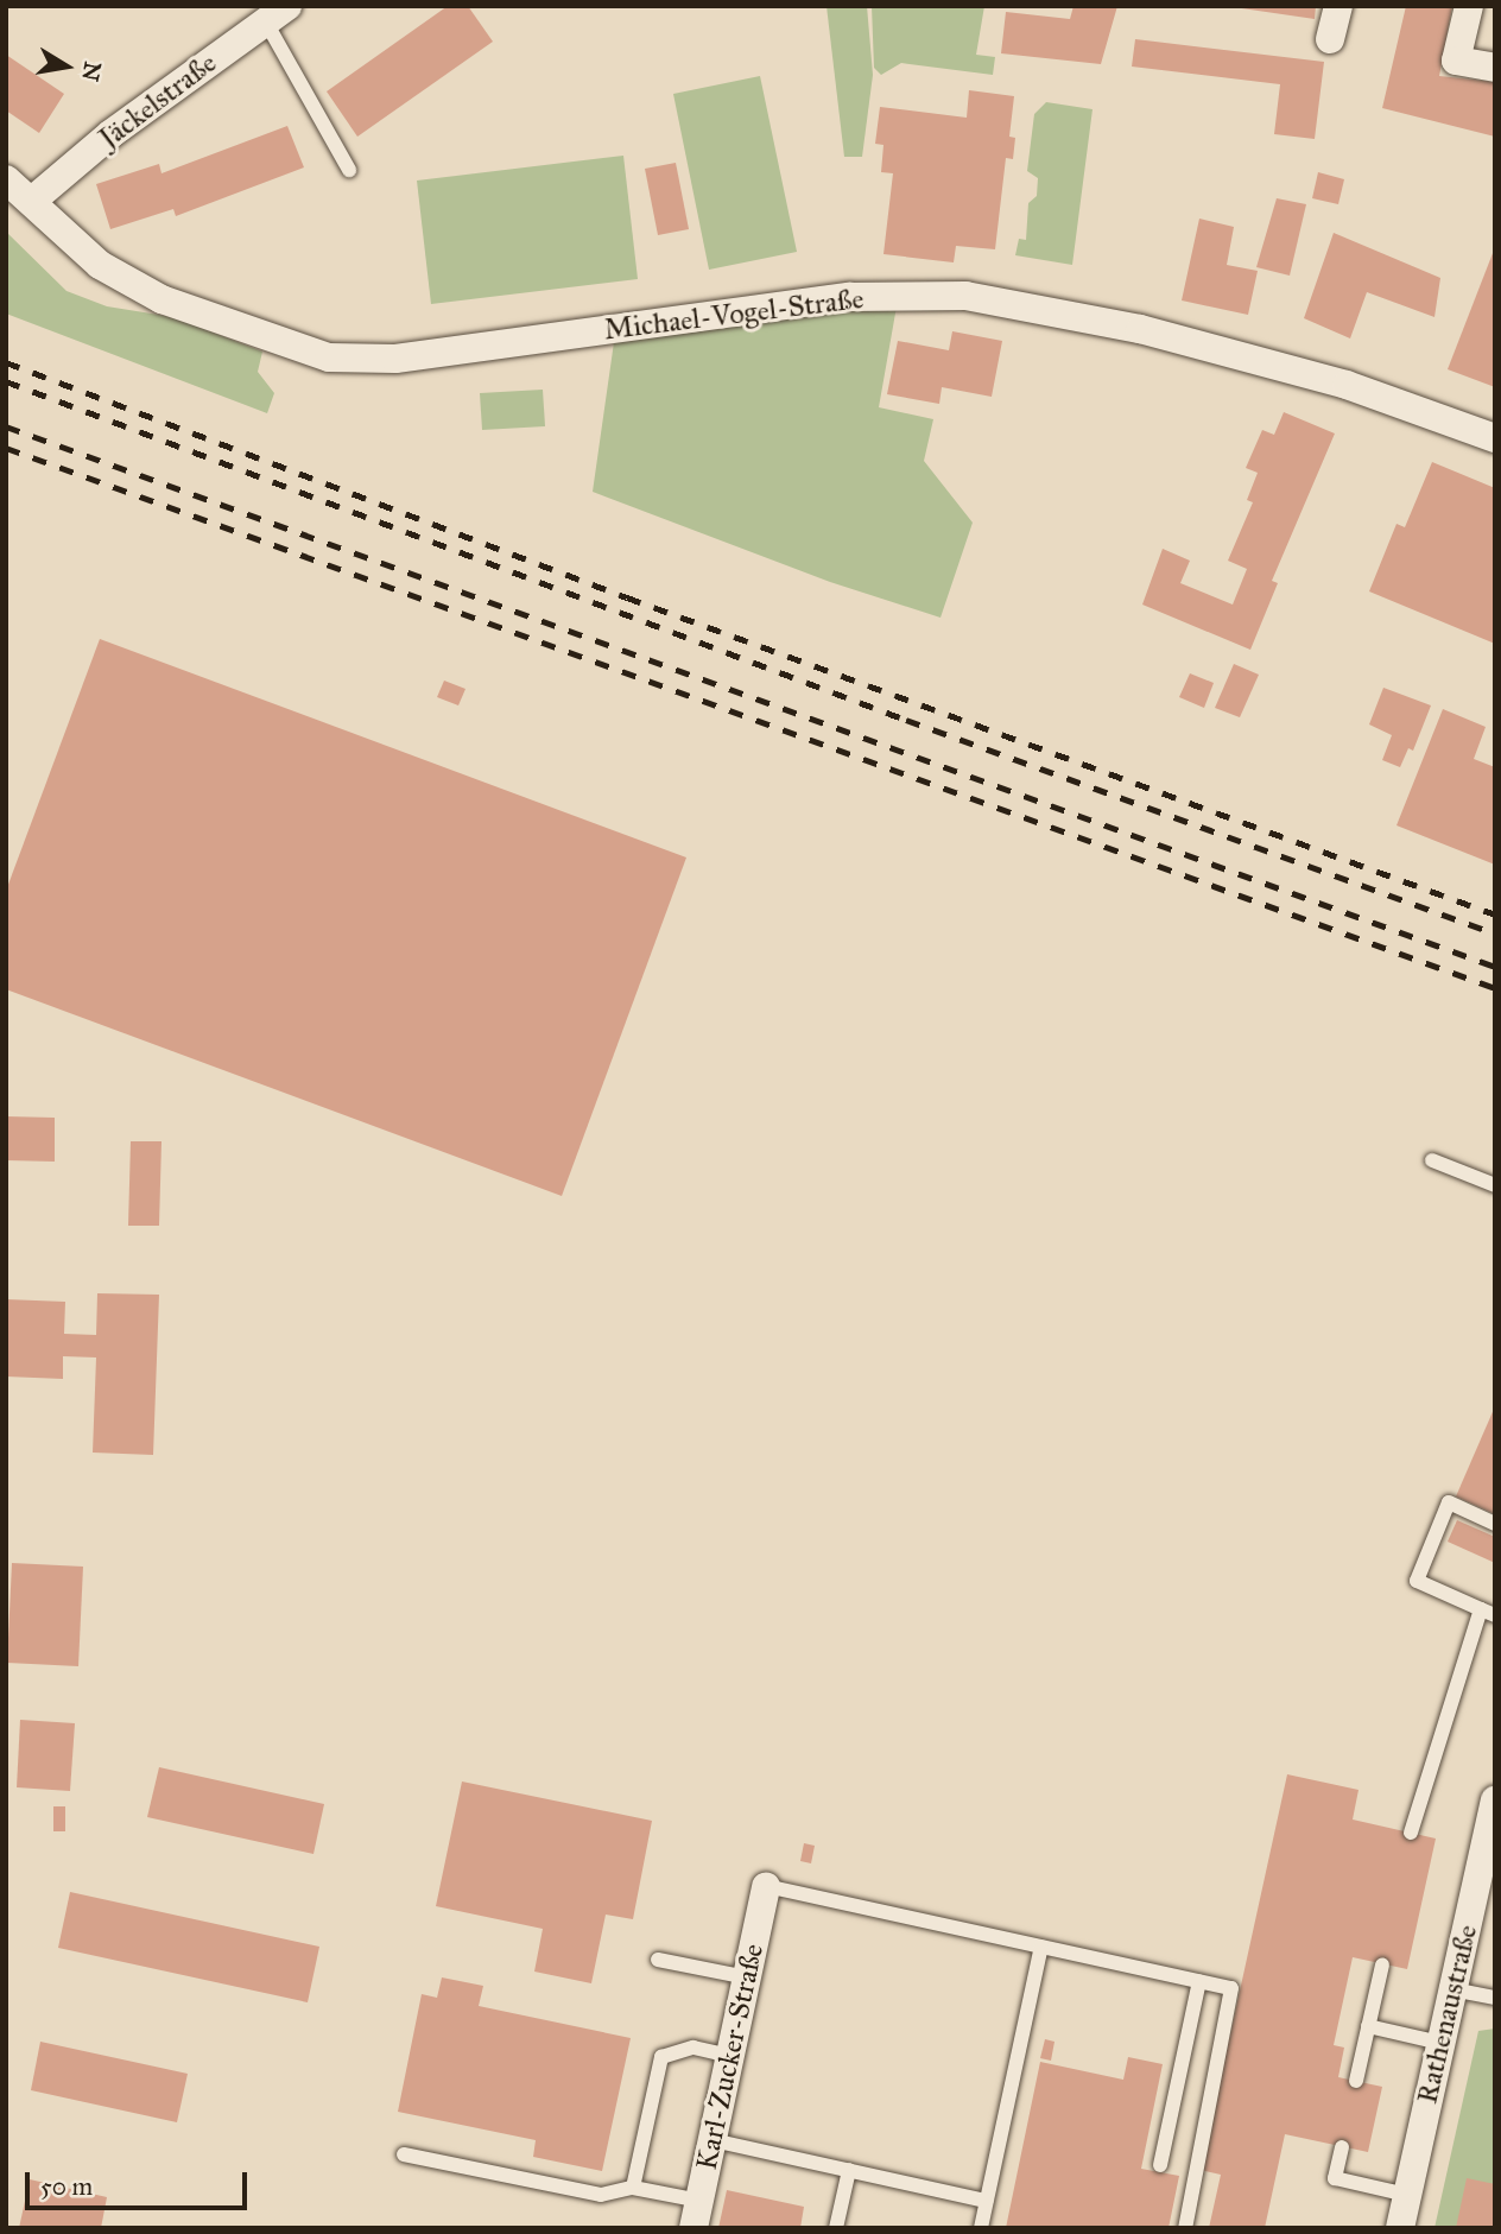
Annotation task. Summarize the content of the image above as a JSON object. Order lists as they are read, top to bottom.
{
  "streets": {
    "street": [
      "Jäckelstraße",
      "Michael-Vogel-Straße",
      "Rathenaustraße",
      "Karl-Zucker-Straße"
    ]
  },
  "crossings": [
    ["Jäckelstraße", "Michael-Vogel-Straße"]
  ],
  "scale_bar": "50 m",
  "north": "right"
}
